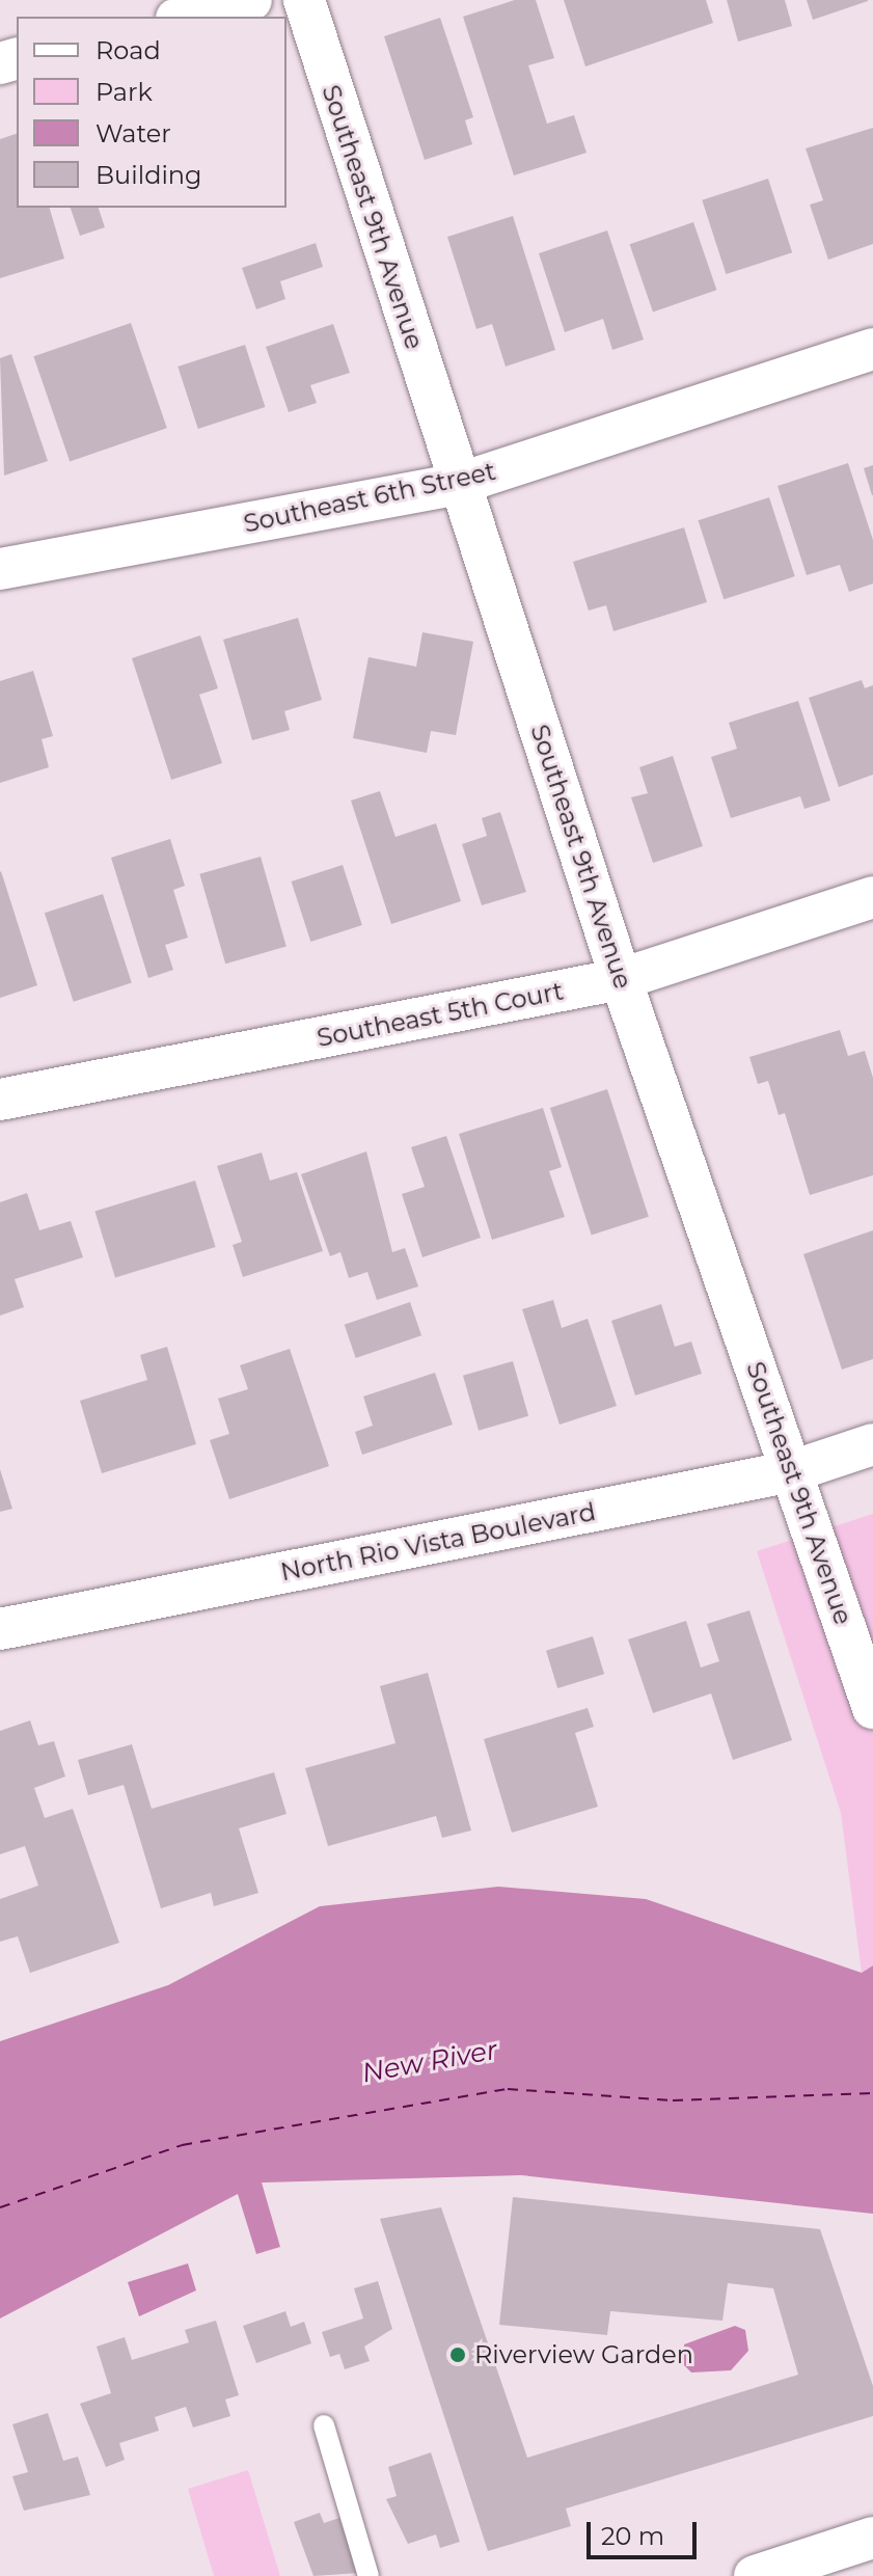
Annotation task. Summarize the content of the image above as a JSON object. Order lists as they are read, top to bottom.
{
  "streets": {
    "street": [
      "Southeast 9th Avenue",
      "Southeast 6th Street",
      "Southeast 5th Court",
      "North Rio Vista Boulevard"
    ]
  },
  "crossings": [
    ["Southeast 9th Avenue", "Southeast 6th Street"],
    ["Southeast 9th Avenue", "Southeast 5th Court"],
    ["Southeast 9th Avenue", "North Rio Vista Boulevard"]
  ],
  "water": ["New River"],
  "places": ["Riverview Garden"],
  "legend": [
    "Road",
    "Park",
    "Water",
    "Building"
  ],
  "scale_bar": "20 m"
}
